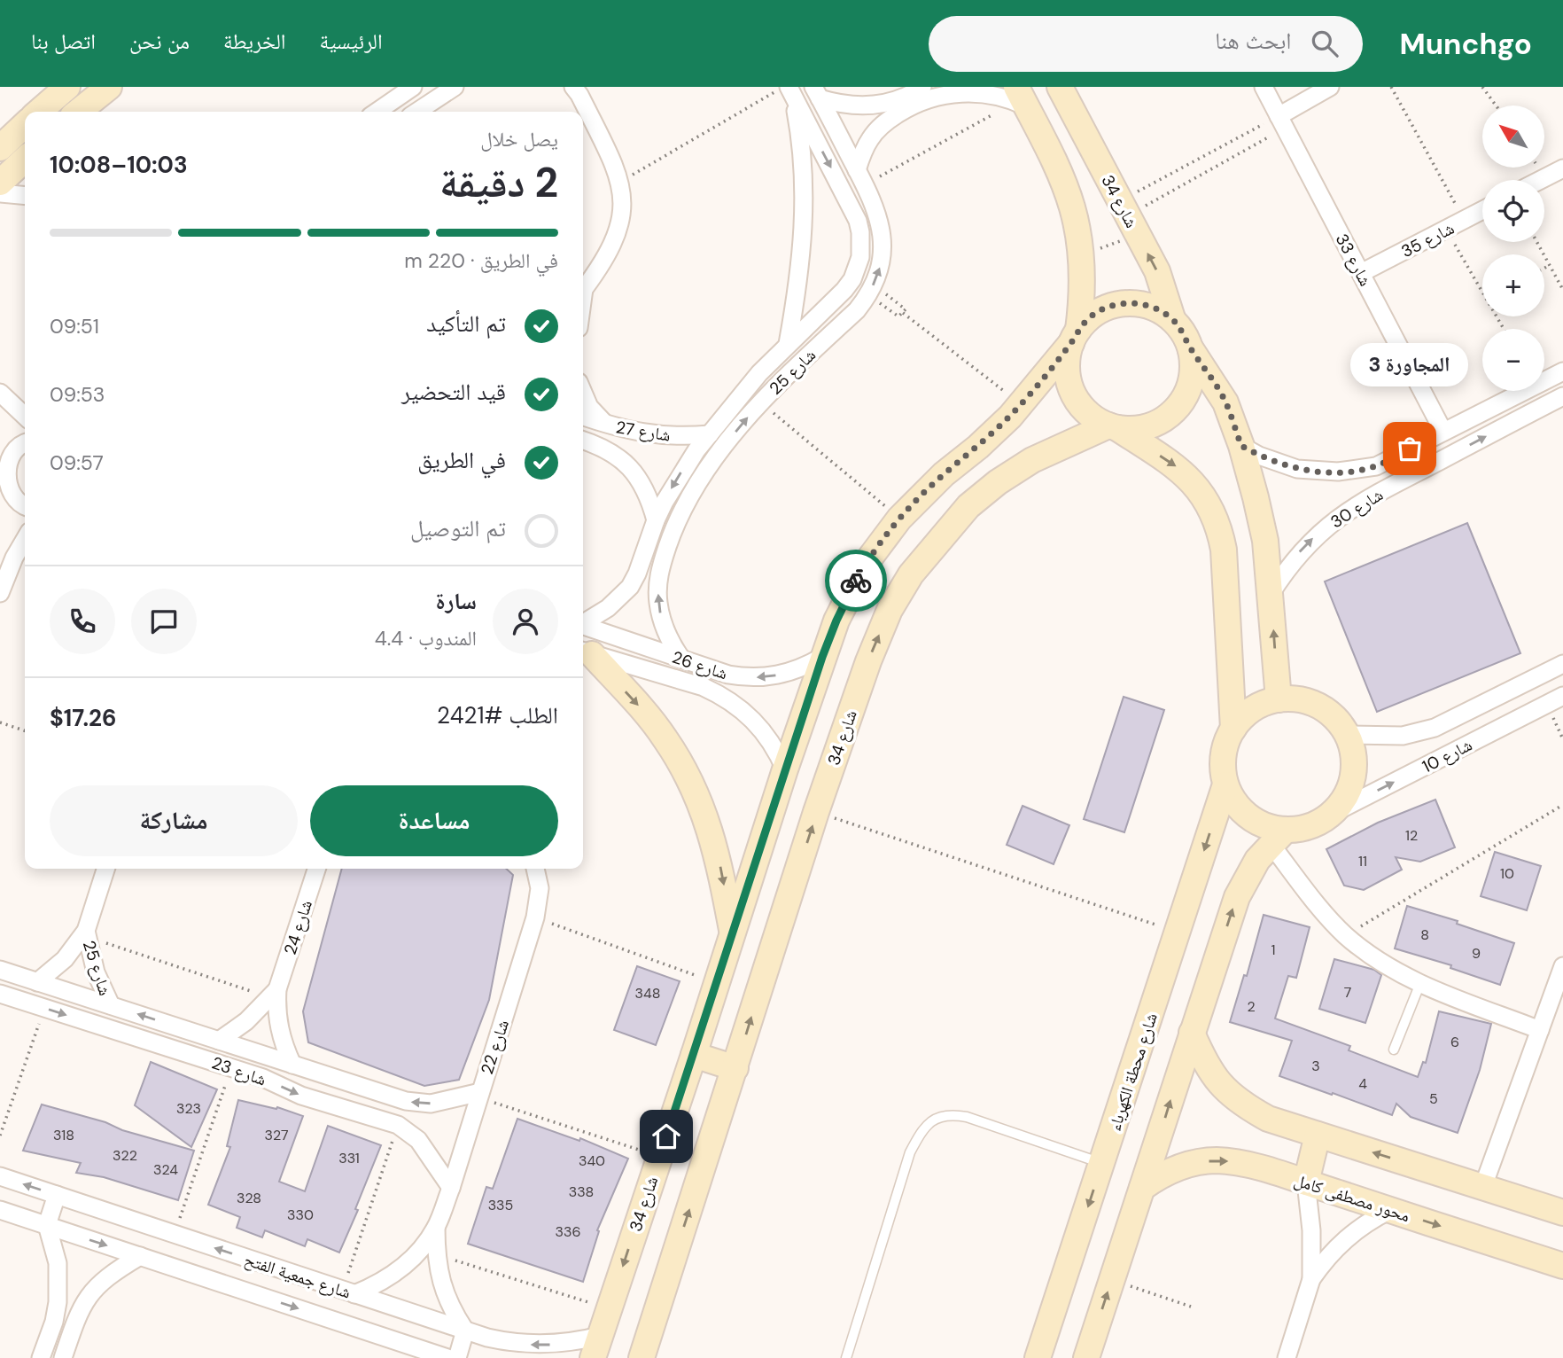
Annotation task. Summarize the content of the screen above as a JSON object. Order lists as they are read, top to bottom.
{
  "streets": {
    "street": [
      "شارع 34",
      "شارع 35",
      "شارع 33",
      "شارع 25",
      "شارع 27",
      "شارع 30",
      "شارع 26",
      "شارع 10",
      "شارع 24",
      "شارع 22",
      "شارع 23",
      "شارع محطة الكهرباء",
      "محور مصطفى كامل",
      "شارع جمعية الفتح"
    ]
  },
  "crossings": [
    ["شارع 34", "شارع 26"],
    ["شارع 34", "شارع جمعية الفتح"],
    ["شارع 35", "شارع 33"],
    ["شارع 33", "شارع 30"],
    ["شارع 25", "شارع 27"],
    ["شارع 25", "شارع 26"],
    ["شارع 25", "شارع 23"],
    ["شارع 10", "شارع محطة الكهرباء"],
    ["شارع 24", "شارع 23"],
    ["شارع 22", "شارع 23"],
    ["شارع 22", "شارع جمعية الفتح"]
  ],
  "places": ["المجاورة 3"],
  "house_numbers": [
    "12",
    "11",
    "10",
    "8",
    "1",
    "9",
    "7",
    "348",
    "2",
    "6",
    "3",
    "4",
    "5",
    "323",
    "318",
    "327",
    "322",
    "331",
    "340",
    "324",
    "338",
    "328",
    "335",
    "330",
    "336"
  ],
  "north": "top left",
  "page": {
    "header": "Munchgo",
    "search": "ابحث هنا",
    "nav": [
      "الرئيسية",
      "الخريطة",
      "من نحن",
      "اتصل بنا"
    ],
    "map_buttons": ["+", "−"],
    "heading": ["2 دقيقة", "يصل خلال", "10:03–10:08"],
    "panel": [
      "سارة",
      "المندوب · 4.4",
      "الطلب #2421",
      "$17.26"
    ],
    "bar": "في الطريق · 220 m",
    "list": [
      ["تم التأكيد", "09:51"],
      ["قيد التحضير", "09:53"],
      ["في الطريق", "09:57"],
      "تم التوصيل"
    ],
    "bubble": "المجاورة 3",
    "buttons": ["مساعدة", "مشاركة"]
  }
}
